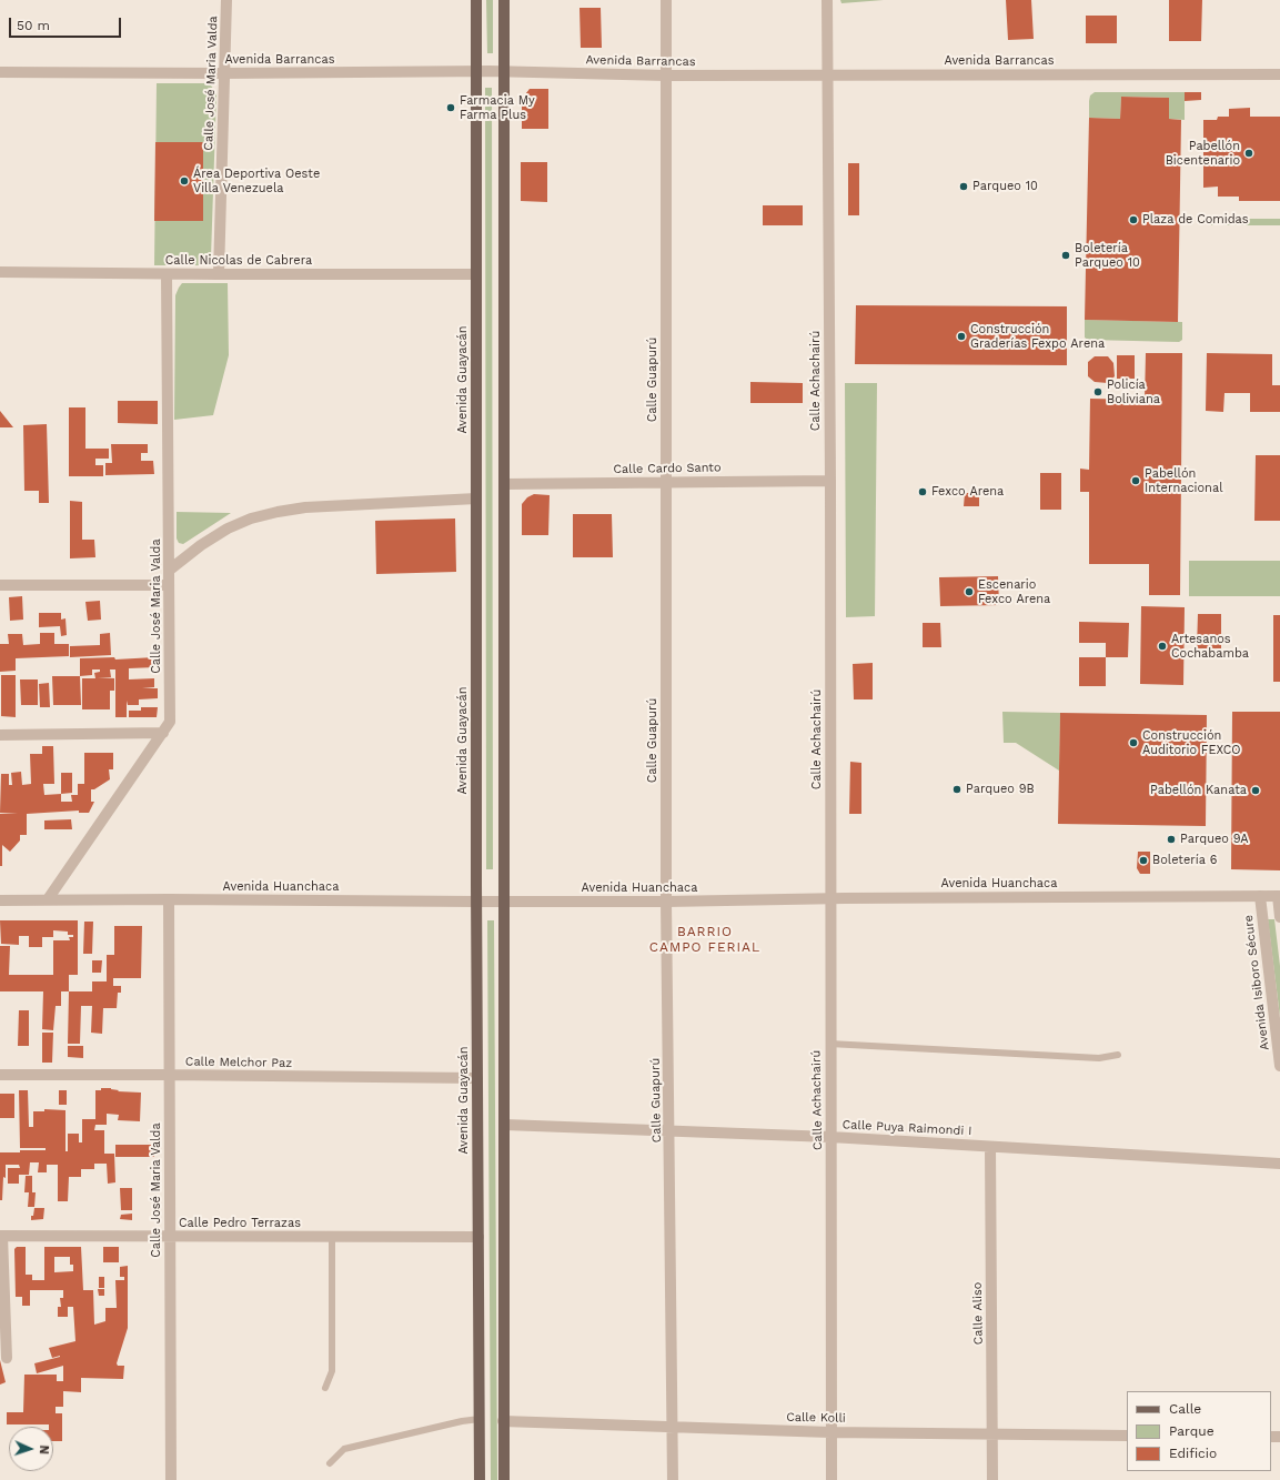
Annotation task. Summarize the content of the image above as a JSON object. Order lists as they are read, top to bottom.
{
  "streets": {
    "main road": ["Avenida Guayacán"],
    "street": [
      "Avenida Barrancas",
      "Calle José Maria Valda",
      "Calle Nicolas de Cabrera",
      "Calle Guapurú",
      "Calle Achachairú",
      "Calle Cardo Santo",
      "Avenida Huanchaca",
      "Avenida Isiboro Sécure",
      "Calle Melchor Paz",
      "Calle Puya Raimondi I",
      "Calle Pedro Terrazas",
      "Calle Aliso",
      "Calle Kolli"
    ]
  },
  "crossings": [
    ["Avenida Barrancas", "Calle José Maria Valda"],
    ["Avenida Barrancas", "Avenida Guayacán"],
    ["Avenida Barrancas", "Calle Guapurú"],
    ["Avenida Barrancas", "Calle Achachairú"],
    ["Calle José Maria Valda", "Calle Nicolas de Cabrera"],
    ["Calle José Maria Valda", "Avenida Huanchaca"],
    ["Calle José Maria Valda", "Calle Melchor Paz"],
    ["Calle José Maria Valda", "Calle Pedro Terrazas"],
    ["Calle Nicolas de Cabrera", "Avenida Guayacán"],
    ["Avenida Guayacán", "Avenida Huanchaca"],
    ["Avenida Guayacán", "Calle Melchor Paz"],
    ["Avenida Guayacán", "Calle Pedro Terrazas"],
    ["Calle Guapurú", "Calle Cardo Santo"],
    ["Calle Guapurú", "Avenida Huanchaca"],
    ["Calle Guapurú", "Calle Puya Raimondi I"],
    ["Calle Guapurú", "Calle Kolli"],
    ["Calle Achachairú", "Calle Cardo Santo"],
    ["Calle Achachairú", "Avenida Huanchaca"],
    ["Calle Achachairú", "Calle Puya Raimondi I"],
    ["Calle Achachairú", "Calle Kolli"],
    ["Avenida Huanchaca", "Avenida Isiboro Sécure"],
    ["Calle Puya Raimondi I", "Calle Aliso"],
    ["Calle Aliso", "Calle Kolli"]
  ],
  "districts": ["BARRIO CAMPO FERIAL"],
  "places": [
    "Farmacia My Farma Plus",
    "Pabellón Bicentenario",
    "Área Deportiva Oeste Villa Venezuela",
    "Parqueo 10",
    "Plaza de Comidas",
    "Boletería Parqueo 10",
    "Construcción Graderías Fexpo Arena",
    "Policía Boliviana",
    "Pabellón Internacional",
    "Fexco Arena",
    "Escenario Fexco Arena",
    "Artesanos Cochabamba",
    "Construcción Auditorio FEXCO",
    "Parqueo 9B",
    "Pabellón Kanata",
    "Parqueo 9A",
    "Boletería 6"
  ],
  "legend": ["Calle", "Parque", "Edificio"],
  "scale_bar": "50 m",
  "north": "right"
}
